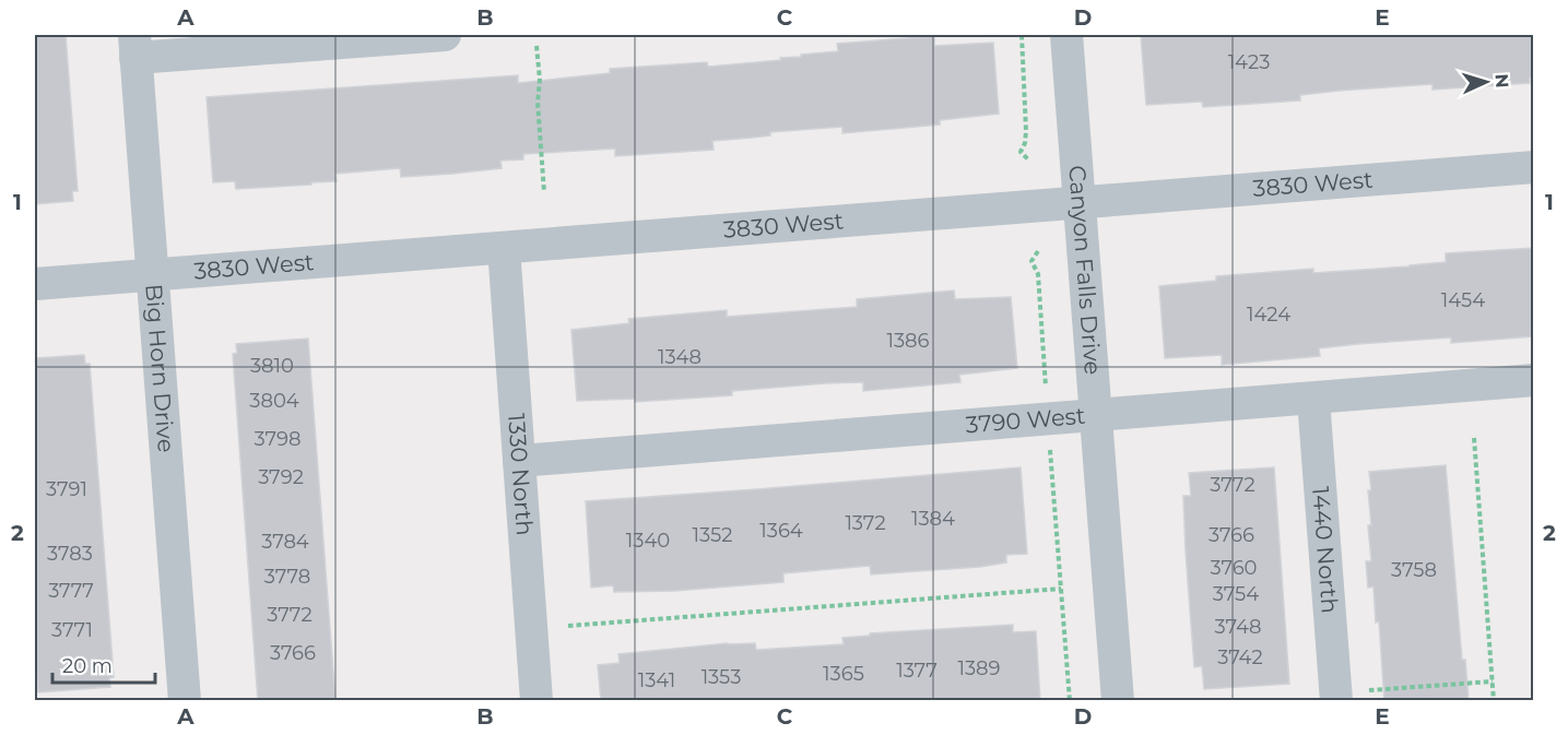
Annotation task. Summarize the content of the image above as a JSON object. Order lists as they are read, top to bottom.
{
  "streets": {
    "street": [
      "3830 West",
      "Canyon Falls Drive",
      "Big Horn Drive",
      "3790 West",
      "1330 North",
      "1440 North"
    ]
  },
  "crossings": [
    ["3830 West", "Canyon Falls Drive"],
    ["3830 West", "Big Horn Drive"],
    ["3830 West", "1330 North"],
    ["Canyon Falls Drive", "3790 West"],
    ["3790 West", "1330 North"],
    ["3790 West", "1440 North"]
  ],
  "house_numbers": [
    "1423",
    "1454",
    "1424",
    "1386",
    "1348",
    "3810",
    "3804",
    "3798",
    "3792",
    "3772",
    "3791",
    "1384",
    "1372",
    "1364",
    "1352",
    "3766",
    "1340",
    "3784",
    "3783",
    "3760",
    "3758",
    "3778",
    "3777",
    "3754",
    "3772",
    "3748",
    "3771",
    "3766",
    "3742",
    "1389",
    "1377",
    "1365",
    "1353",
    "1341"
  ],
  "scale_bar": "20 m",
  "north": "right",
  "grid": {
    "columns": [
      "A",
      "B",
      "C",
      "D",
      "E"
    ],
    "rows": ["1", "2"]
  }
}
